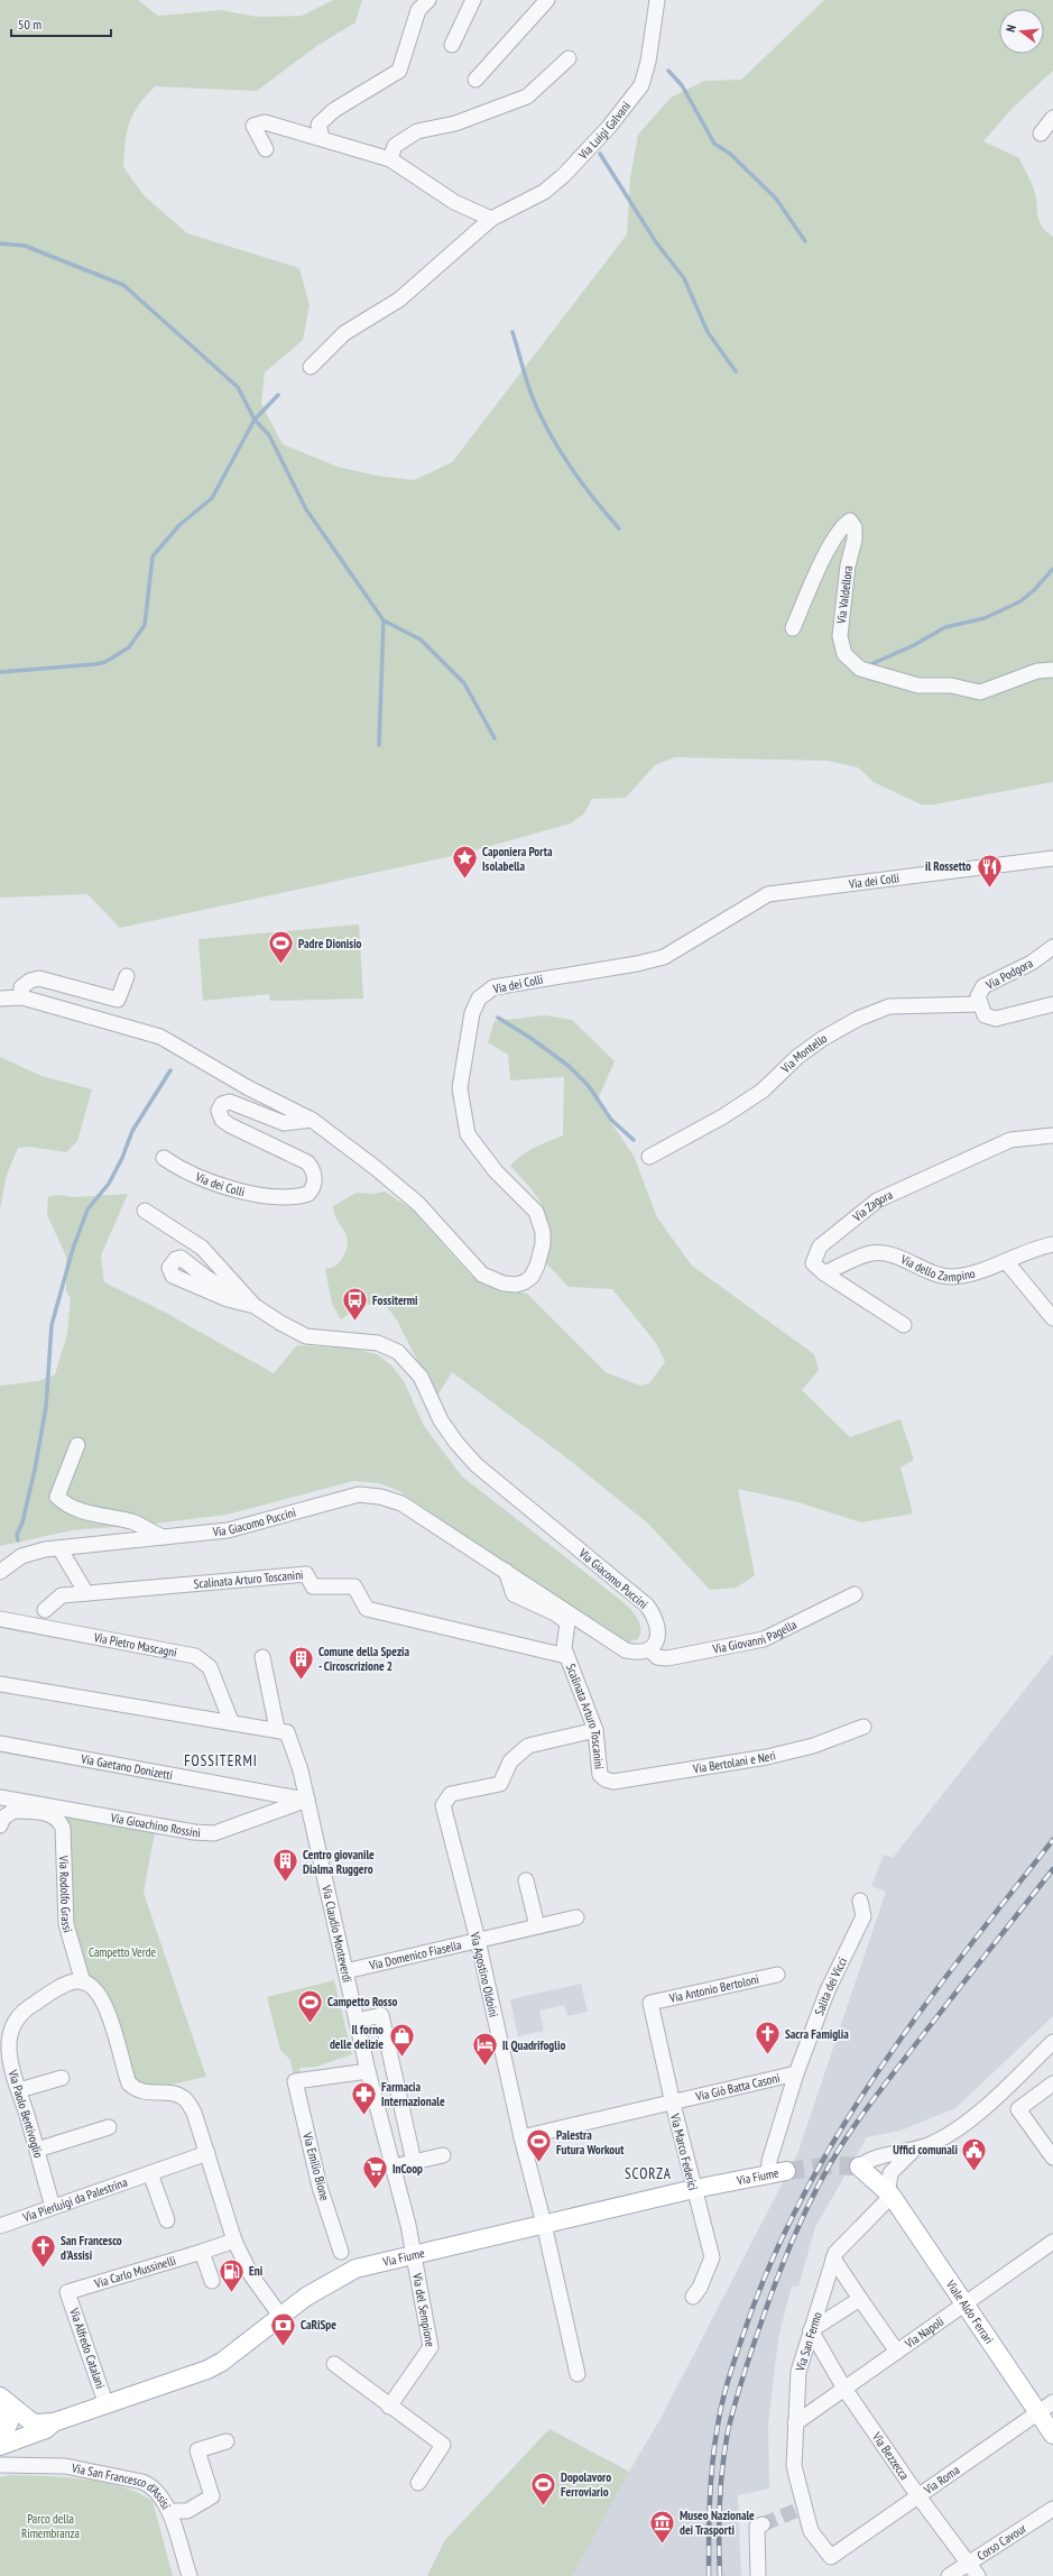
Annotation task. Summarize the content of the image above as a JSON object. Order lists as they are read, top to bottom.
{
  "streets": {
    "main road": ["Via Fiume", "Viale Aldo Ferrari"],
    "street": [
      "Via Luigi Galvani",
      "Via Valdellora",
      "Via dei Colli",
      "Via Podgora",
      "Via Montello",
      "Via Zagora",
      "Via dello Zampino",
      "Via Giacomo Puccini",
      "Scalinata Arturo Toscanini",
      "Via Giovanni Pagella",
      "Via Pietro Mascagni",
      "Via Bertolani e Neri",
      "Via Gaetano Donizetti",
      "Via Gioachino Rossini",
      "Via Rodolfo Grassi",
      "Via Claudio Monteverdi",
      "Via Domenico Fiasella",
      "Via Agostino Oldoini",
      "Salita dei Vicci",
      "Via Antonio Bertoloni",
      "Via Giò Batta Casoni",
      "Via Paolo Bentivoglio",
      "Via Marco Federici",
      "Via Emilio Bione",
      "Via Pierluigi da Palestrina",
      "Via Carlo Mussinelli",
      "Via del Sempione",
      "Via Napoli",
      "Via San Fermo",
      "Via Alfredo Catalani",
      "Via Bezzecca",
      "Via Roma",
      "Via San Francesco d'Assisi",
      "Corso Cavour"
    ]
  },
  "crossings": [
    ["Via Podgora", "Via Montello"],
    ["Via Zagora", "Via dello Zampino"],
    ["Via Giacomo Puccini", "Scalinata Arturo Toscanini"],
    ["Via Giacomo Puccini", "Via Giovanni Pagella"],
    ["Scalinata Arturo Toscanini", "Via Bertolani e Neri"],
    ["Scalinata Arturo Toscanini", "Via Agostino Oldoini"],
    ["Via Gaetano Donizetti", "Via Gioachino Rossini"],
    ["Via Gaetano Donizetti", "Via Claudio Monteverdi"],
    ["Via Gioachino Rossini", "Via Claudio Monteverdi"],
    ["Via Rodolfo Grassi", "Via Paolo Bentivoglio"],
    ["Via Claudio Monteverdi", "Via Domenico Fiasella"],
    ["Via Claudio Monteverdi", "Via Emilio Bione"],
    ["Via Claudio Monteverdi", "Via Fiume"],
    ["Via Claudio Monteverdi", "Via del Sempione"],
    ["Via Domenico Fiasella", "Via Agostino Oldoini"],
    ["Via Agostino Oldoini", "Via Giò Batta Casoni"],
    ["Via Agostino Oldoini", "Via Fiume"],
    ["Salita dei Vicci", "Via Giò Batta Casoni"],
    ["Salita dei Vicci", "Via Fiume"],
    ["Via Antonio Bertoloni", "Via Marco Federici"],
    ["Via Giò Batta Casoni", "Via Marco Federici"],
    ["Via Paolo Bentivoglio", "Via Pierluigi da Palestrina"],
    ["Via Marco Federici", "Via Fiume"],
    ["Via Fiume", "Via del Sempione"],
    ["Via Fiume", "Via Alfredo Catalani"],
    ["Via Carlo Mussinelli", "Via Alfredo Catalani"],
    ["Viale Aldo Ferrari", "Via Napoli"],
    ["Viale Aldo Ferrari", "Via San Fermo"],
    ["Viale Aldo Ferrari", "Via Roma"],
    ["Via Napoli", "Via San Fermo"],
    ["Via Napoli", "Via Bezzecca"],
    ["Via San Fermo", "Via Bezzecca"],
    ["Via San Fermo", "Via Roma"],
    ["Via Bezzecca", "Via Roma"],
    ["Via Bezzecca", "Corso Cavour"]
  ],
  "districts": ["FOSSITERMI", "SCORZA"],
  "parks": ["Campetto Verde", "Parco della Rimembranza"],
  "places": {
    "place": ["Caponiera Porta Isolabella"],
    "restaurant": ["il Rossetto"],
    "sports": [
      "Padre Dionisio",
      "Campetto Rosso",
      "Palestra Futura Workout",
      "Dopolavoro Ferroviario"
    ],
    "bus stop": ["Fossitermi"],
    "building": ["Comune della Spezia - Circoscrizione 2", "Centro giovanile Dialma Ruggero"],
    "church": ["Sacra Famiglia", "San Francesco d'Assisi"],
    "shop": ["Il forno delle delizie"],
    "hotel": ["Il Quadrifoglio"],
    "pharmacy": ["Farmacia Internazionale"],
    "public building": ["Uffici comunali"],
    "supermarket": ["InCoop"],
    "fuel station": ["Eni"],
    "bank": ["CaRiSpe"],
    "museum": ["Museo Nazionale dei Trasporti"]
  },
  "scale_bar": "50 m",
  "north": "left"
}
